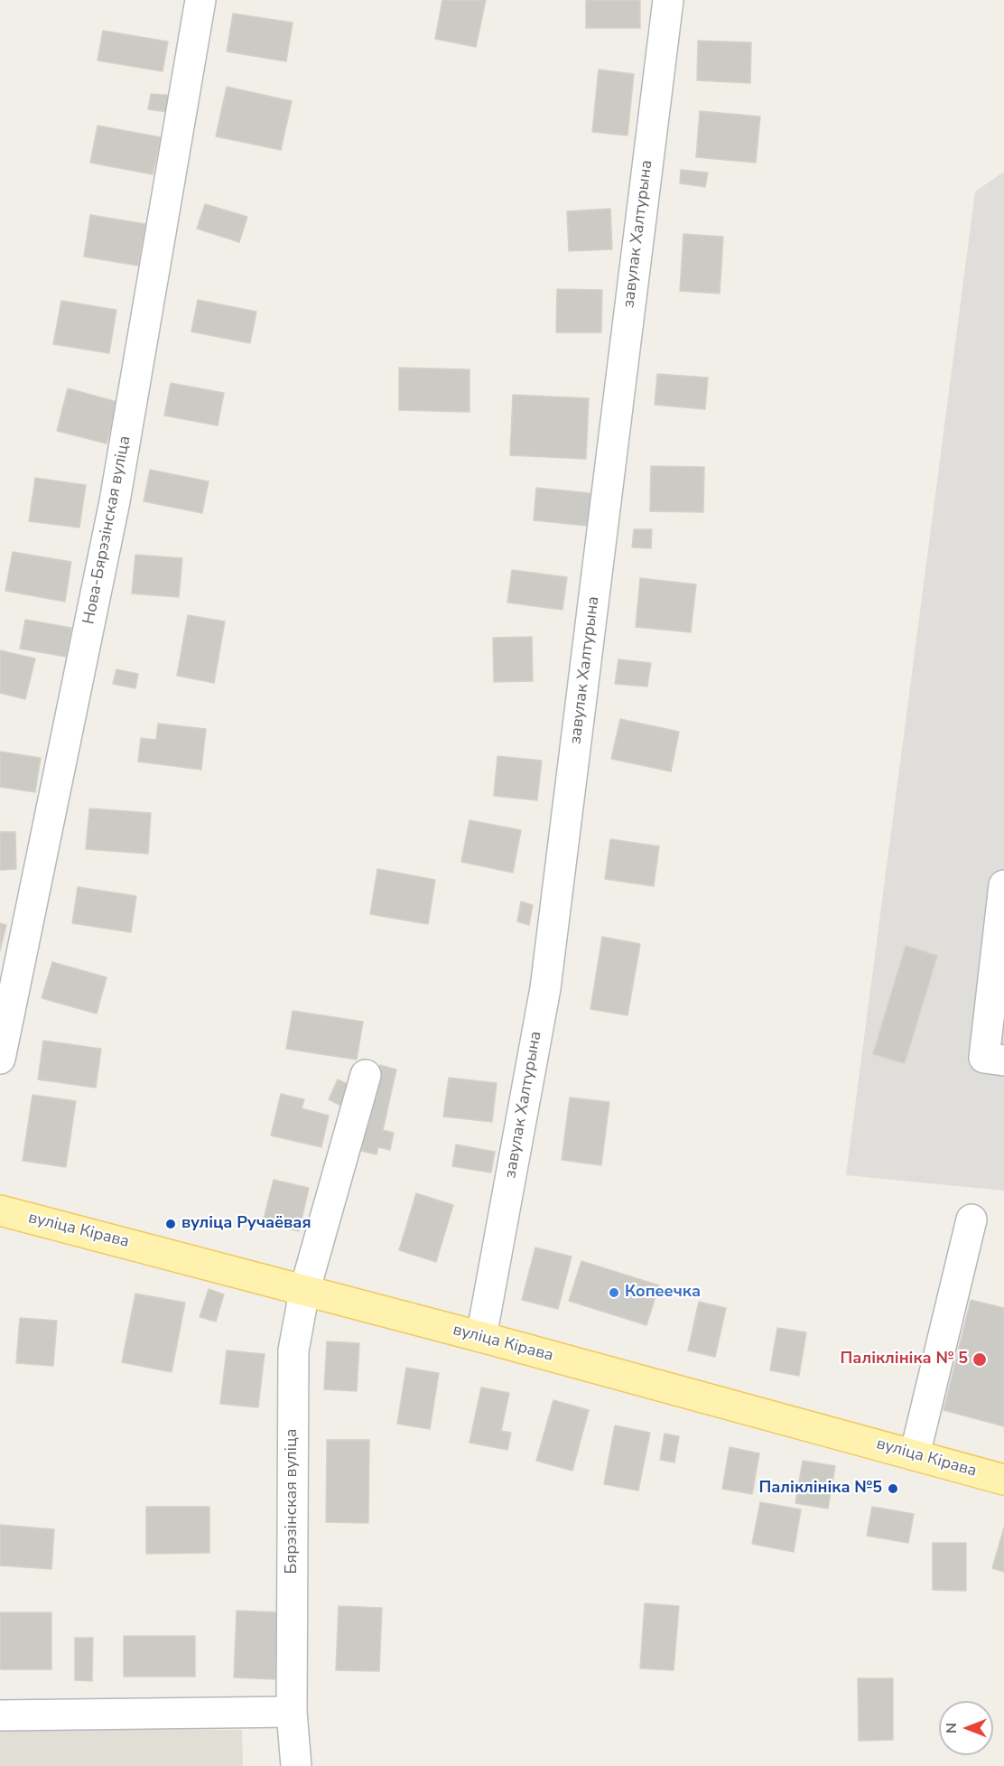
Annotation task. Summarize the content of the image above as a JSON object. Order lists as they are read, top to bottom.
{
  "streets": {
    "main road": ["вуліца Кірава"],
    "street": ["завулак Халтурына", "Нова-Бярэзінская вуліца", "Бярэзінская вуліца"]
  },
  "crossings": [
    ["завулак Халтурына", "вуліца Кірава"],
    ["вуліца Кірава", "Бярэзінская вуліца"]
  ],
  "places": [
    "вуліца Ручаёвая",
    "Копеечка",
    "Паліклініка № 5",
    "Паліклініка №5"
  ],
  "north": "left"
}
